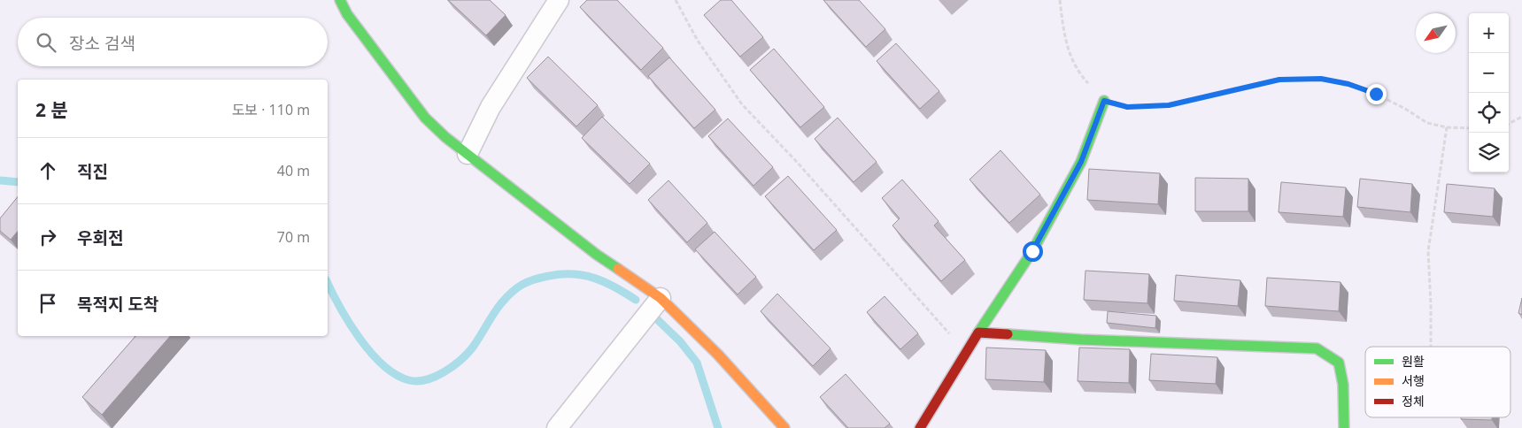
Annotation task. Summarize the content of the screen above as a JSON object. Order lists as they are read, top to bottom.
{
  "legend": ["원활", "서행", "정체"],
  "north": "bottom left",
  "page": {
    "map_buttons": ["+", "−"],
    "search": "장소 검색",
    "heading": ["2 분", "도보 · 110 m"],
    "list": [
      ["직진", "40 m"],
      ["우회전", "70 m"],
      "목적지 도착"
    ]
  }
}
